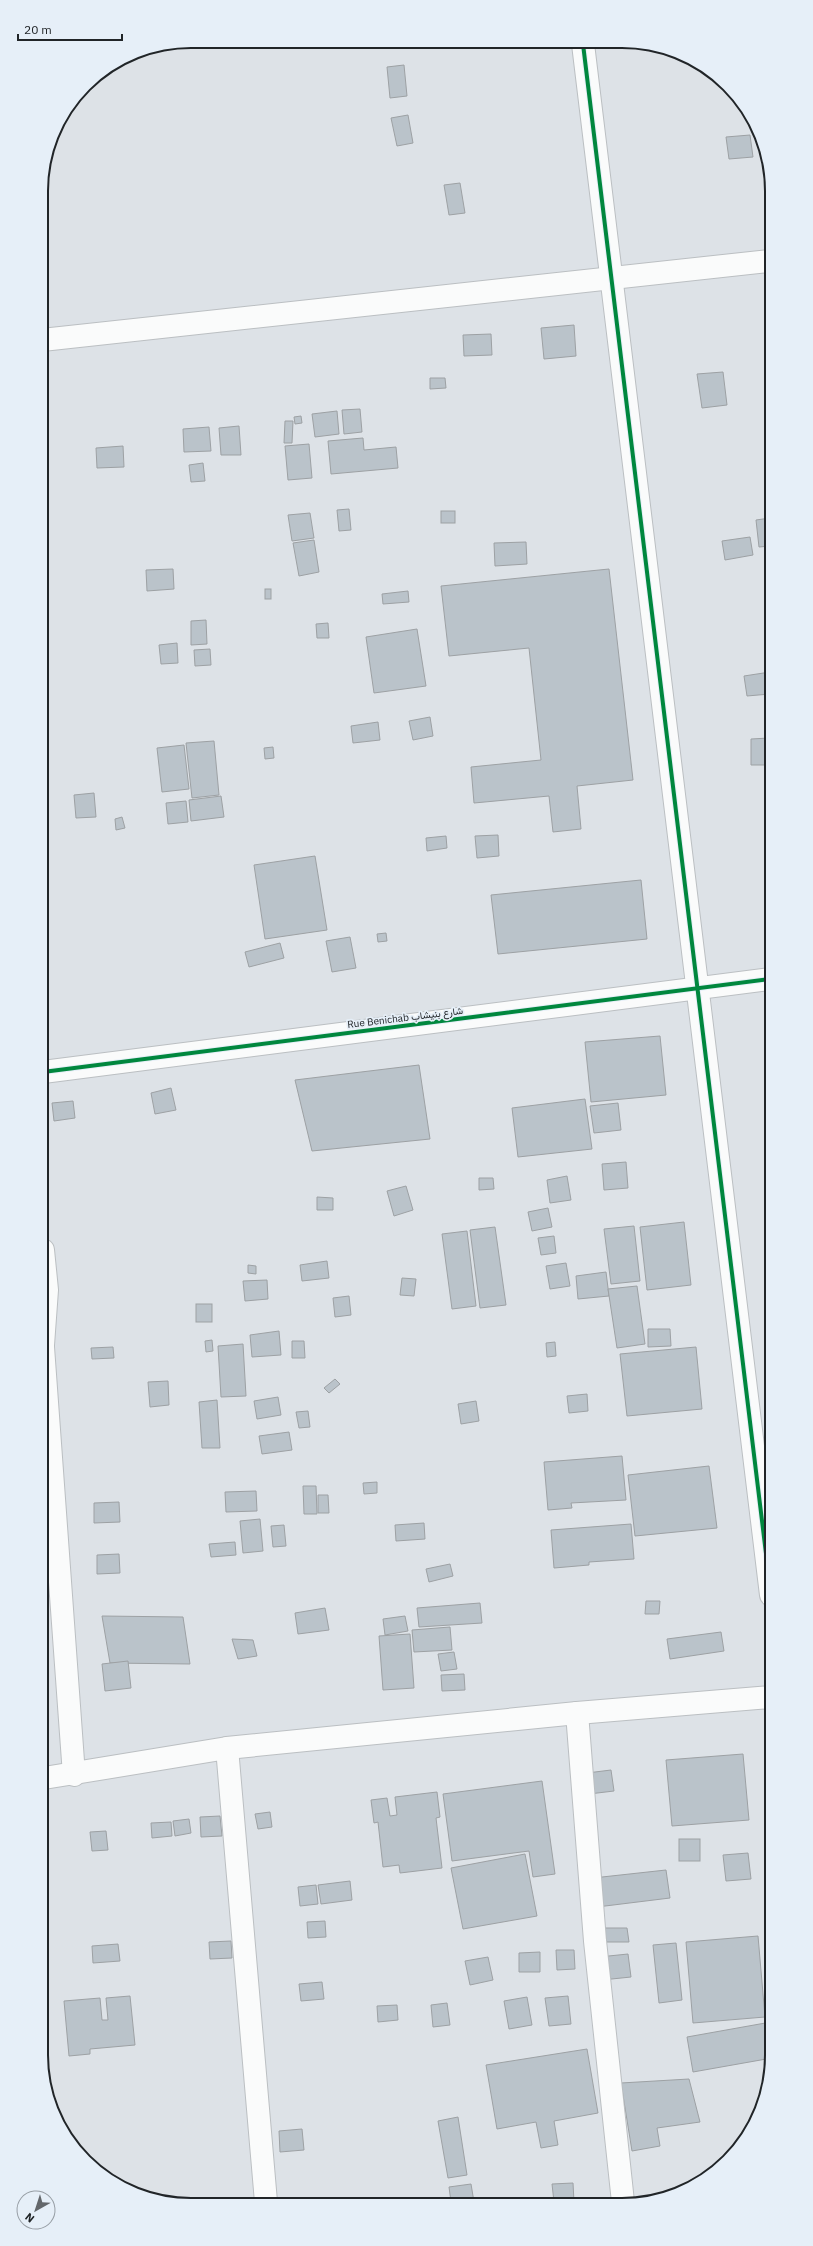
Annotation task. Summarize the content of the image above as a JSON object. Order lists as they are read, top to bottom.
{
  "streets": {
    "street": ["Rue Benichab شارع بنيشاب"]
  },
  "scale_bar": "20 m",
  "north": "bottom left"
}
